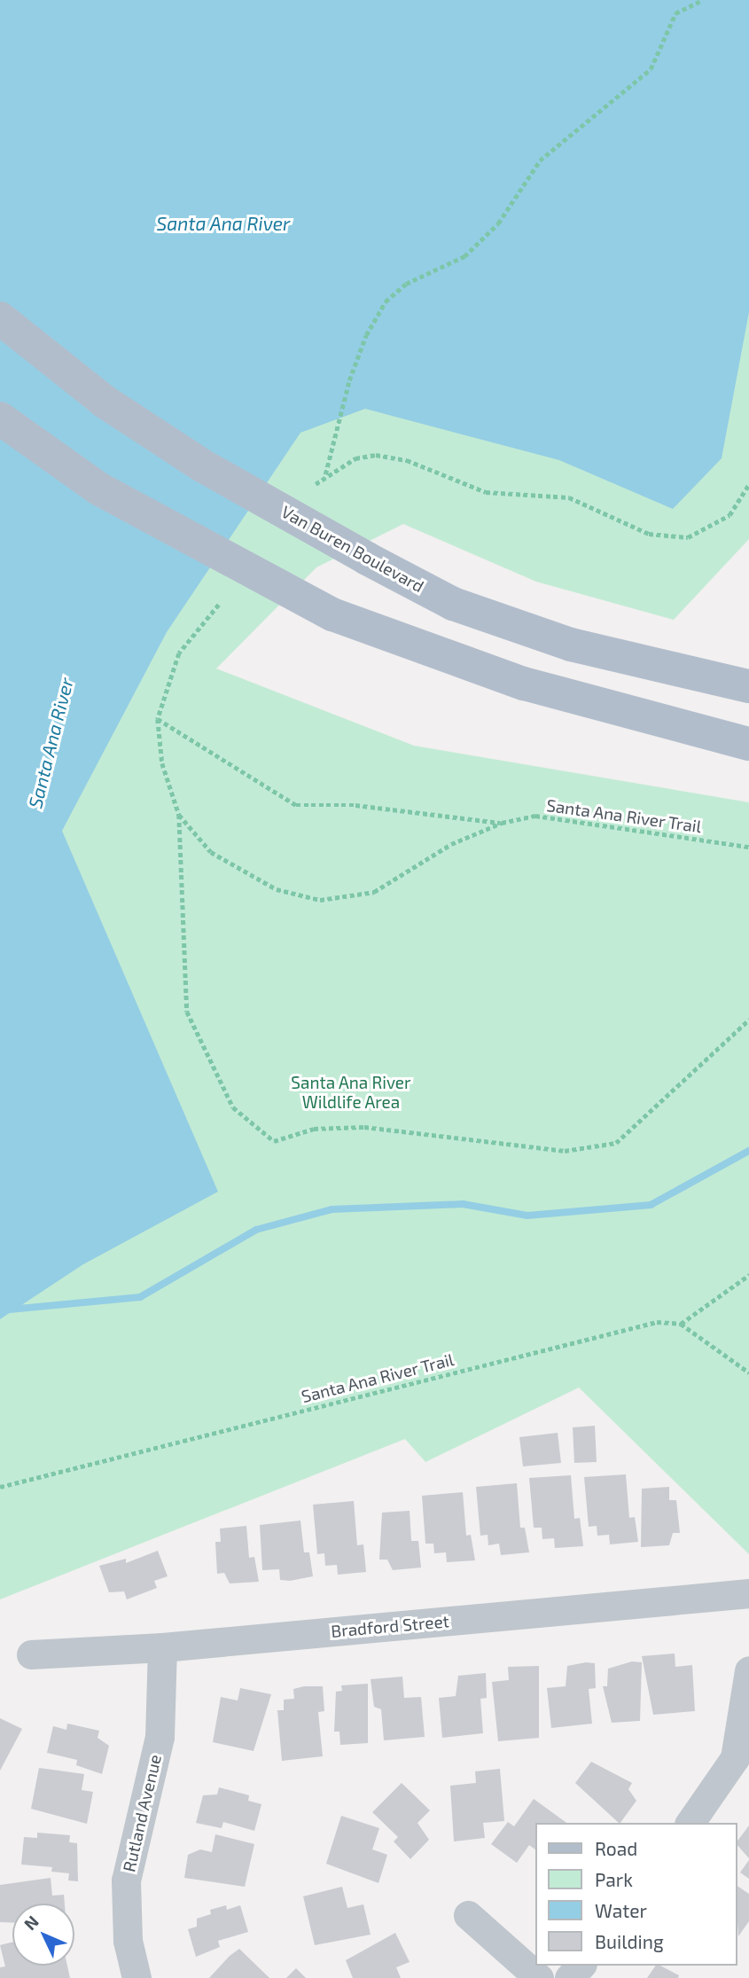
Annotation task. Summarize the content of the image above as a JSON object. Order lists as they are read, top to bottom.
{
  "streets": {
    "main road": ["Van Buren Boulevard"],
    "street": ["Bradford Street", "Rutland Avenue"],
    "path": ["Santa Ana River Trail"]
  },
  "crossings": [
    ["Bradford Street", "Rutland Avenue"]
  ],
  "water": ["Santa Ana River"],
  "parks": ["Santa Ana River Wildlife Area"],
  "legend": [
    "Road",
    "Park",
    "Water",
    "Building"
  ],
  "north": "top left"
}
